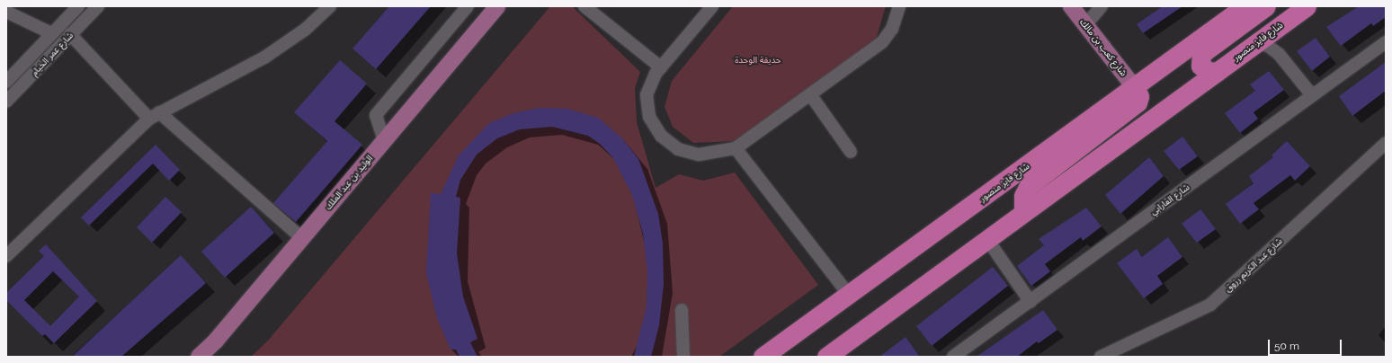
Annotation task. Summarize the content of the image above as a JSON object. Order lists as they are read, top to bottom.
{
  "streets": {
    "highway": ["شارع فايز منصور"],
    "main road": ["شارع كعب بن مالك", "الوليد بن عبد الملك"],
    "street": ["شارع عمر الخيام", "شارع الفارابي", "شارع عبد الكريم رزوق"]
  },
  "crossings": [
    ["شارع فايز منصور", "شارع كعب بن مالك"]
  ],
  "parks": ["حديقة الوحدة"],
  "scale_bar": "50 m"
}
